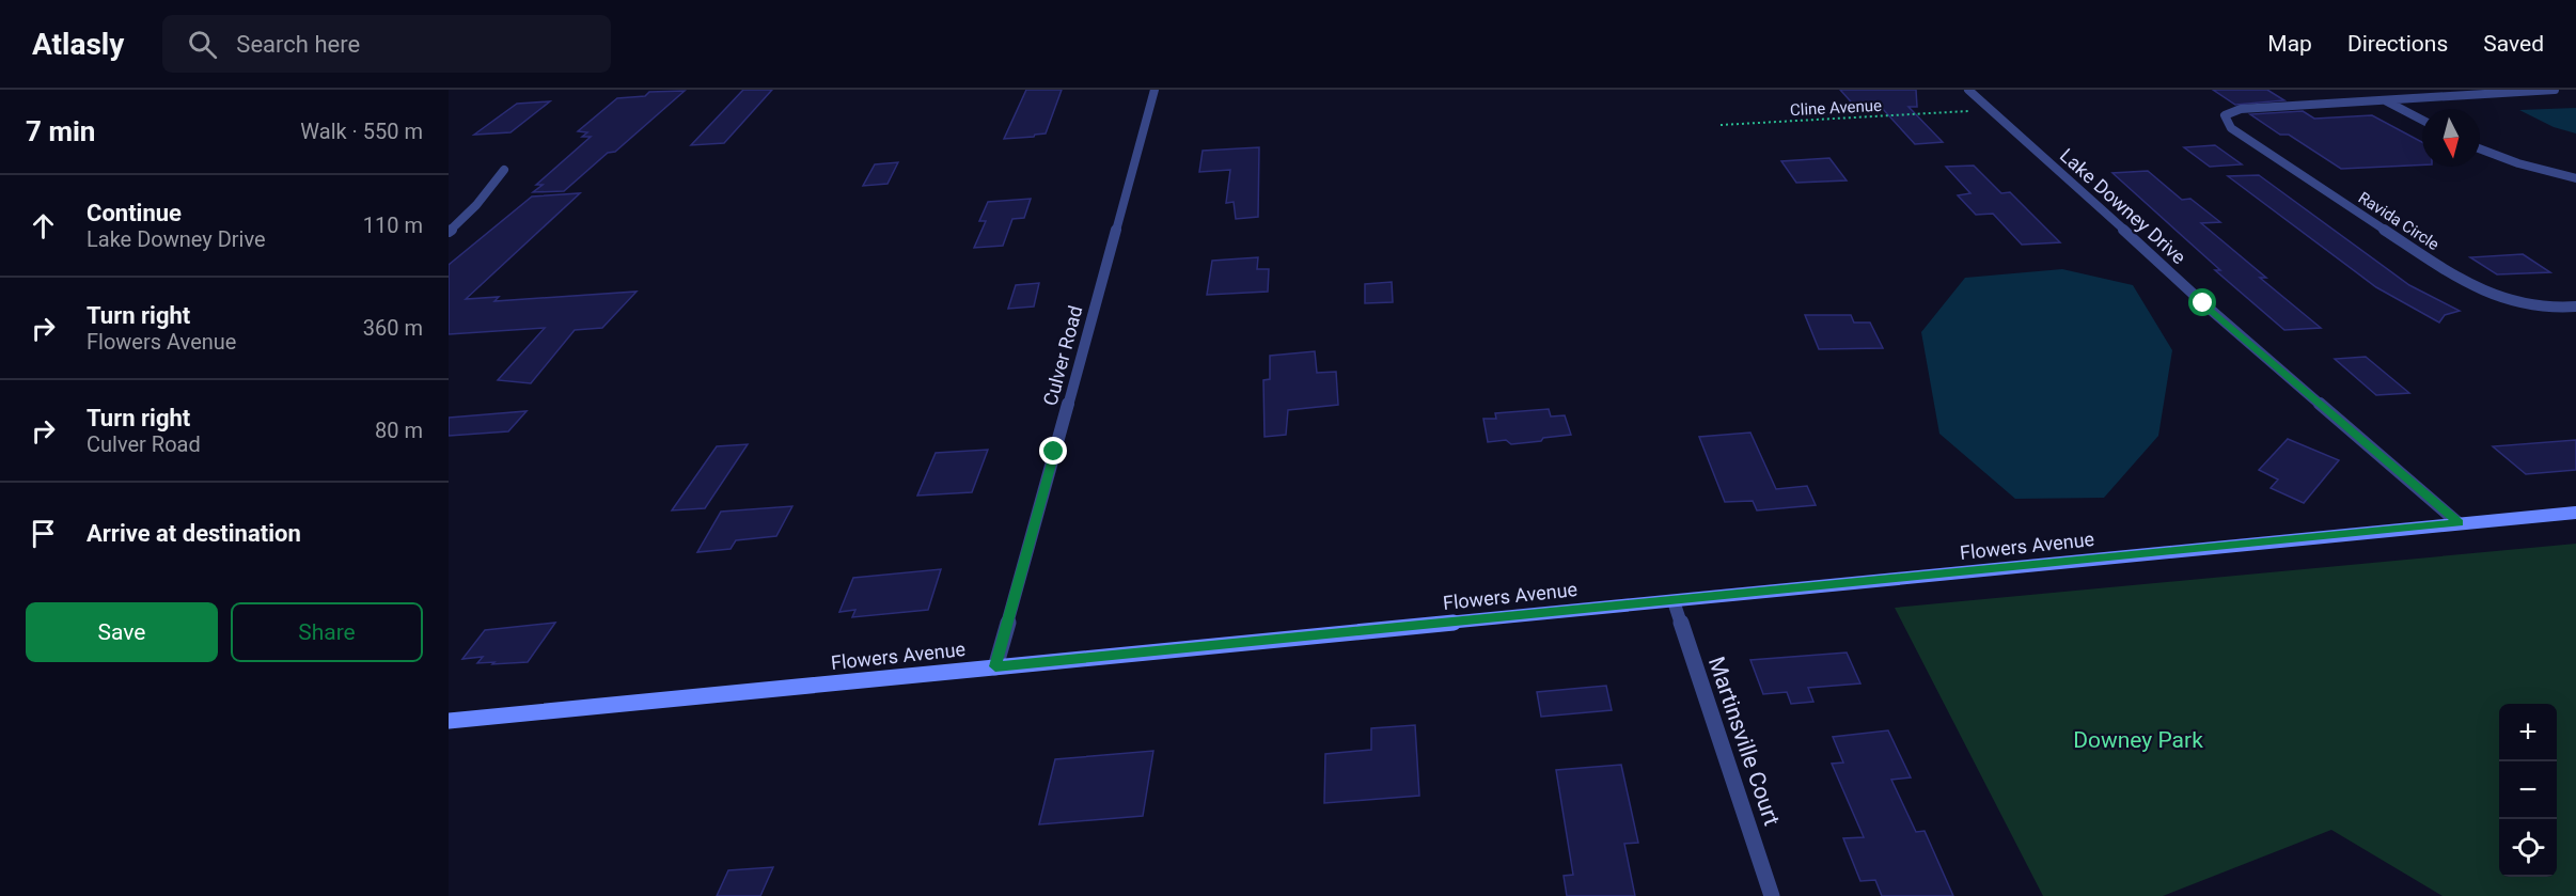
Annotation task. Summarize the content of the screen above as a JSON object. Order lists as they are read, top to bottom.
{
  "streets": {
    "street": [
      "Lake Downey Drive",
      "Ravida Circle",
      "Culver Road",
      "Flowers Avenue",
      "Martinsville Court"
    ],
    "path": ["Cline Avenue"]
  },
  "crossings": [
    ["Cline Avenue", "Lake Downey Drive"],
    ["Lake Downey Drive", "Flowers Avenue"],
    ["Culver Road", "Flowers Avenue"],
    ["Flowers Avenue", "Martinsville Court"]
  ],
  "parks": ["Downey Park"],
  "north": "bottom",
  "page": {
    "header": "Atlasly",
    "search": "Search here",
    "nav": ["Map", "Directions", "Saved"],
    "heading": ["7 min", "Walk · 550 m"],
    "list": [
      ["Continue", "Lake Downey Drive", "110 m"],
      ["Turn right", "Flowers Avenue", "360 m"],
      ["Turn right", "Culver Road", "80 m"],
      "Arrive at destination"
    ],
    "buttons": ["Save", "Share"],
    "map_buttons": ["+", "−"]
  }
}
